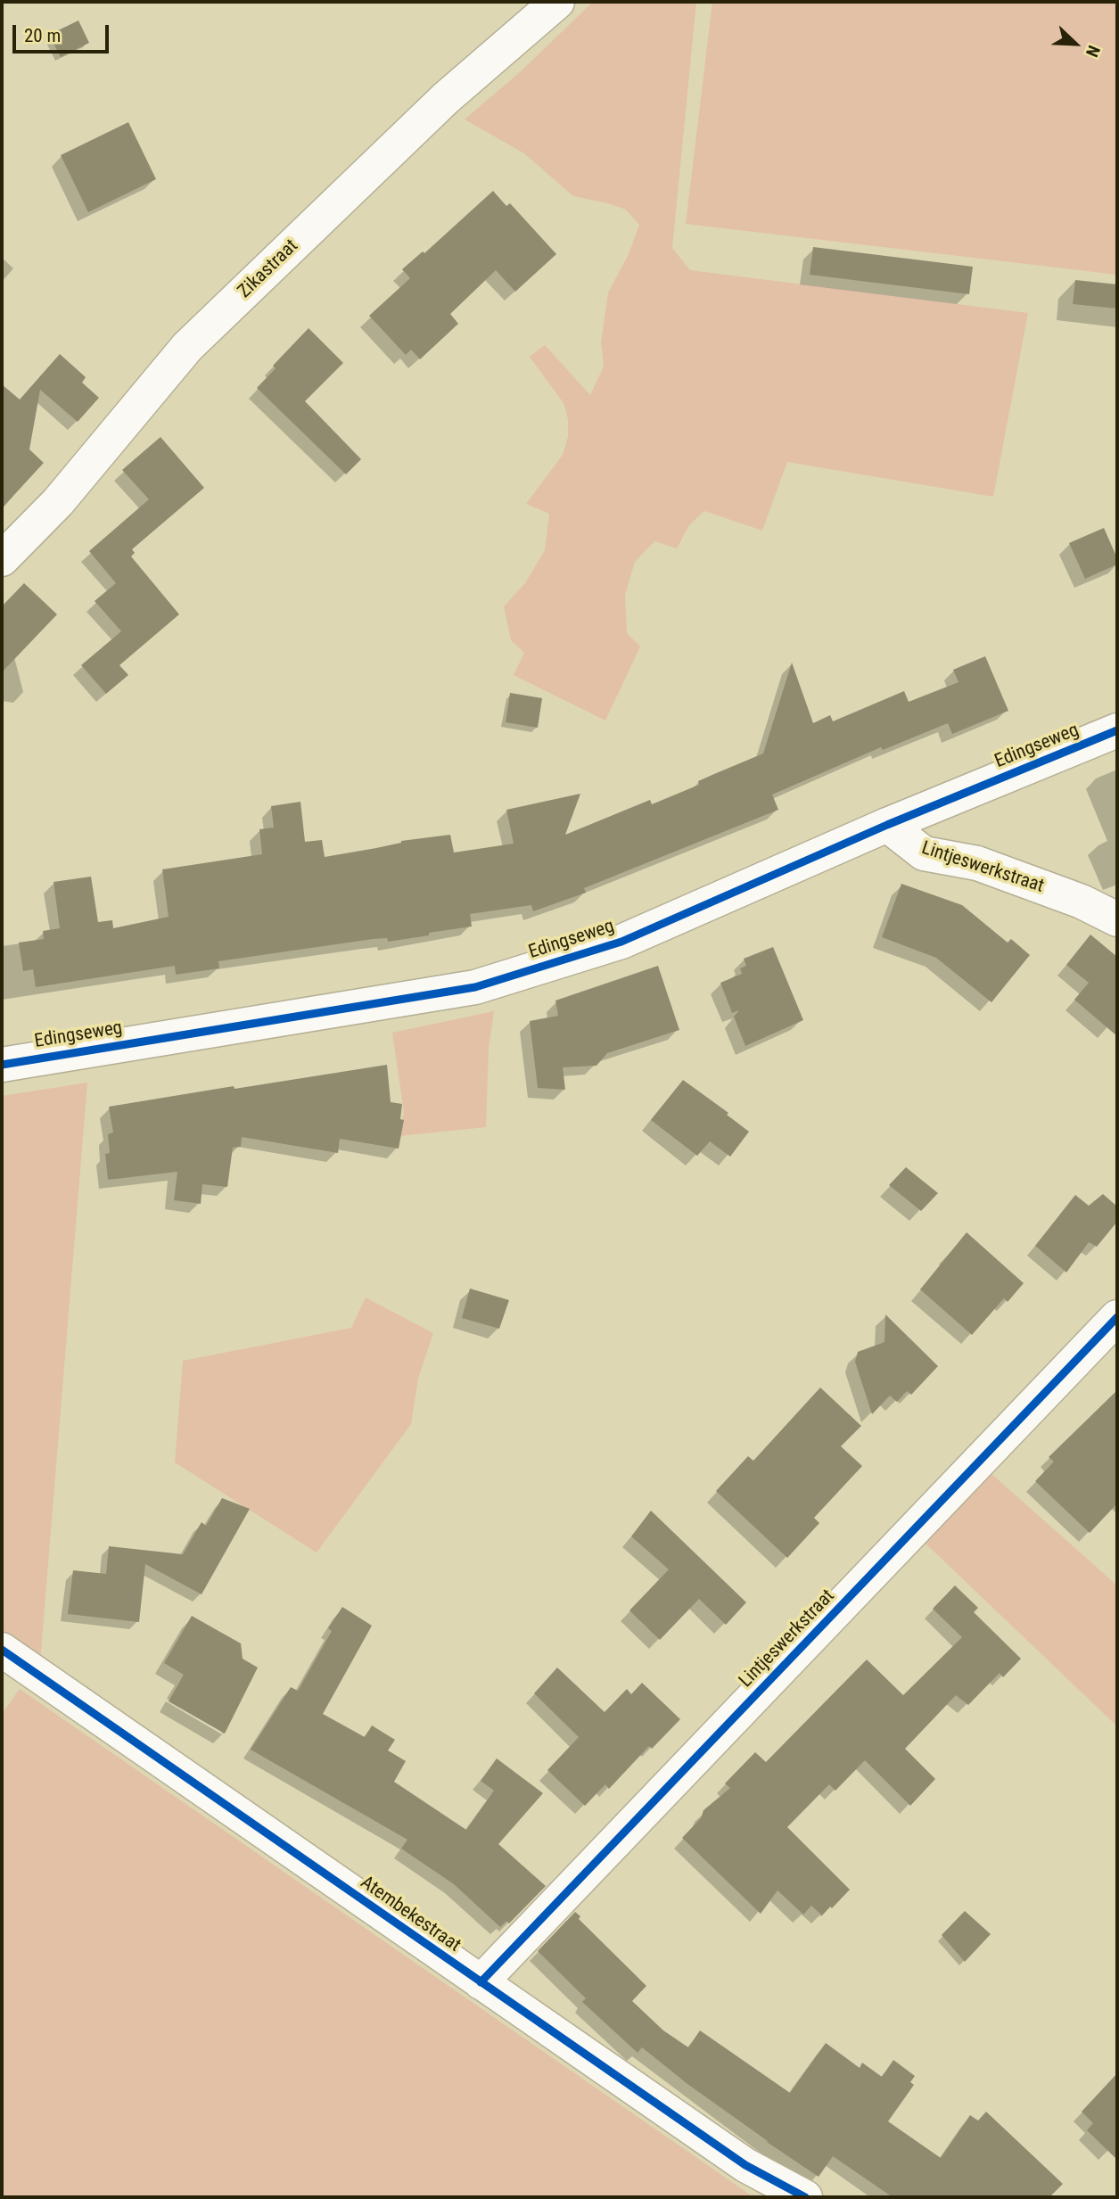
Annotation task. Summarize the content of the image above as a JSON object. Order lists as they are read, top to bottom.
{
  "streets": {
    "street": [
      "Zikastraat",
      "Edingseweg",
      "Lintjeswerkstraat",
      "Atembekestraat"
    ]
  },
  "crossings": [
    ["Edingseweg", "Lintjeswerkstraat"],
    ["Lintjeswerkstraat", "Atembekestraat"]
  ],
  "scale_bar": "20 m",
  "north": "bottom right"
}
